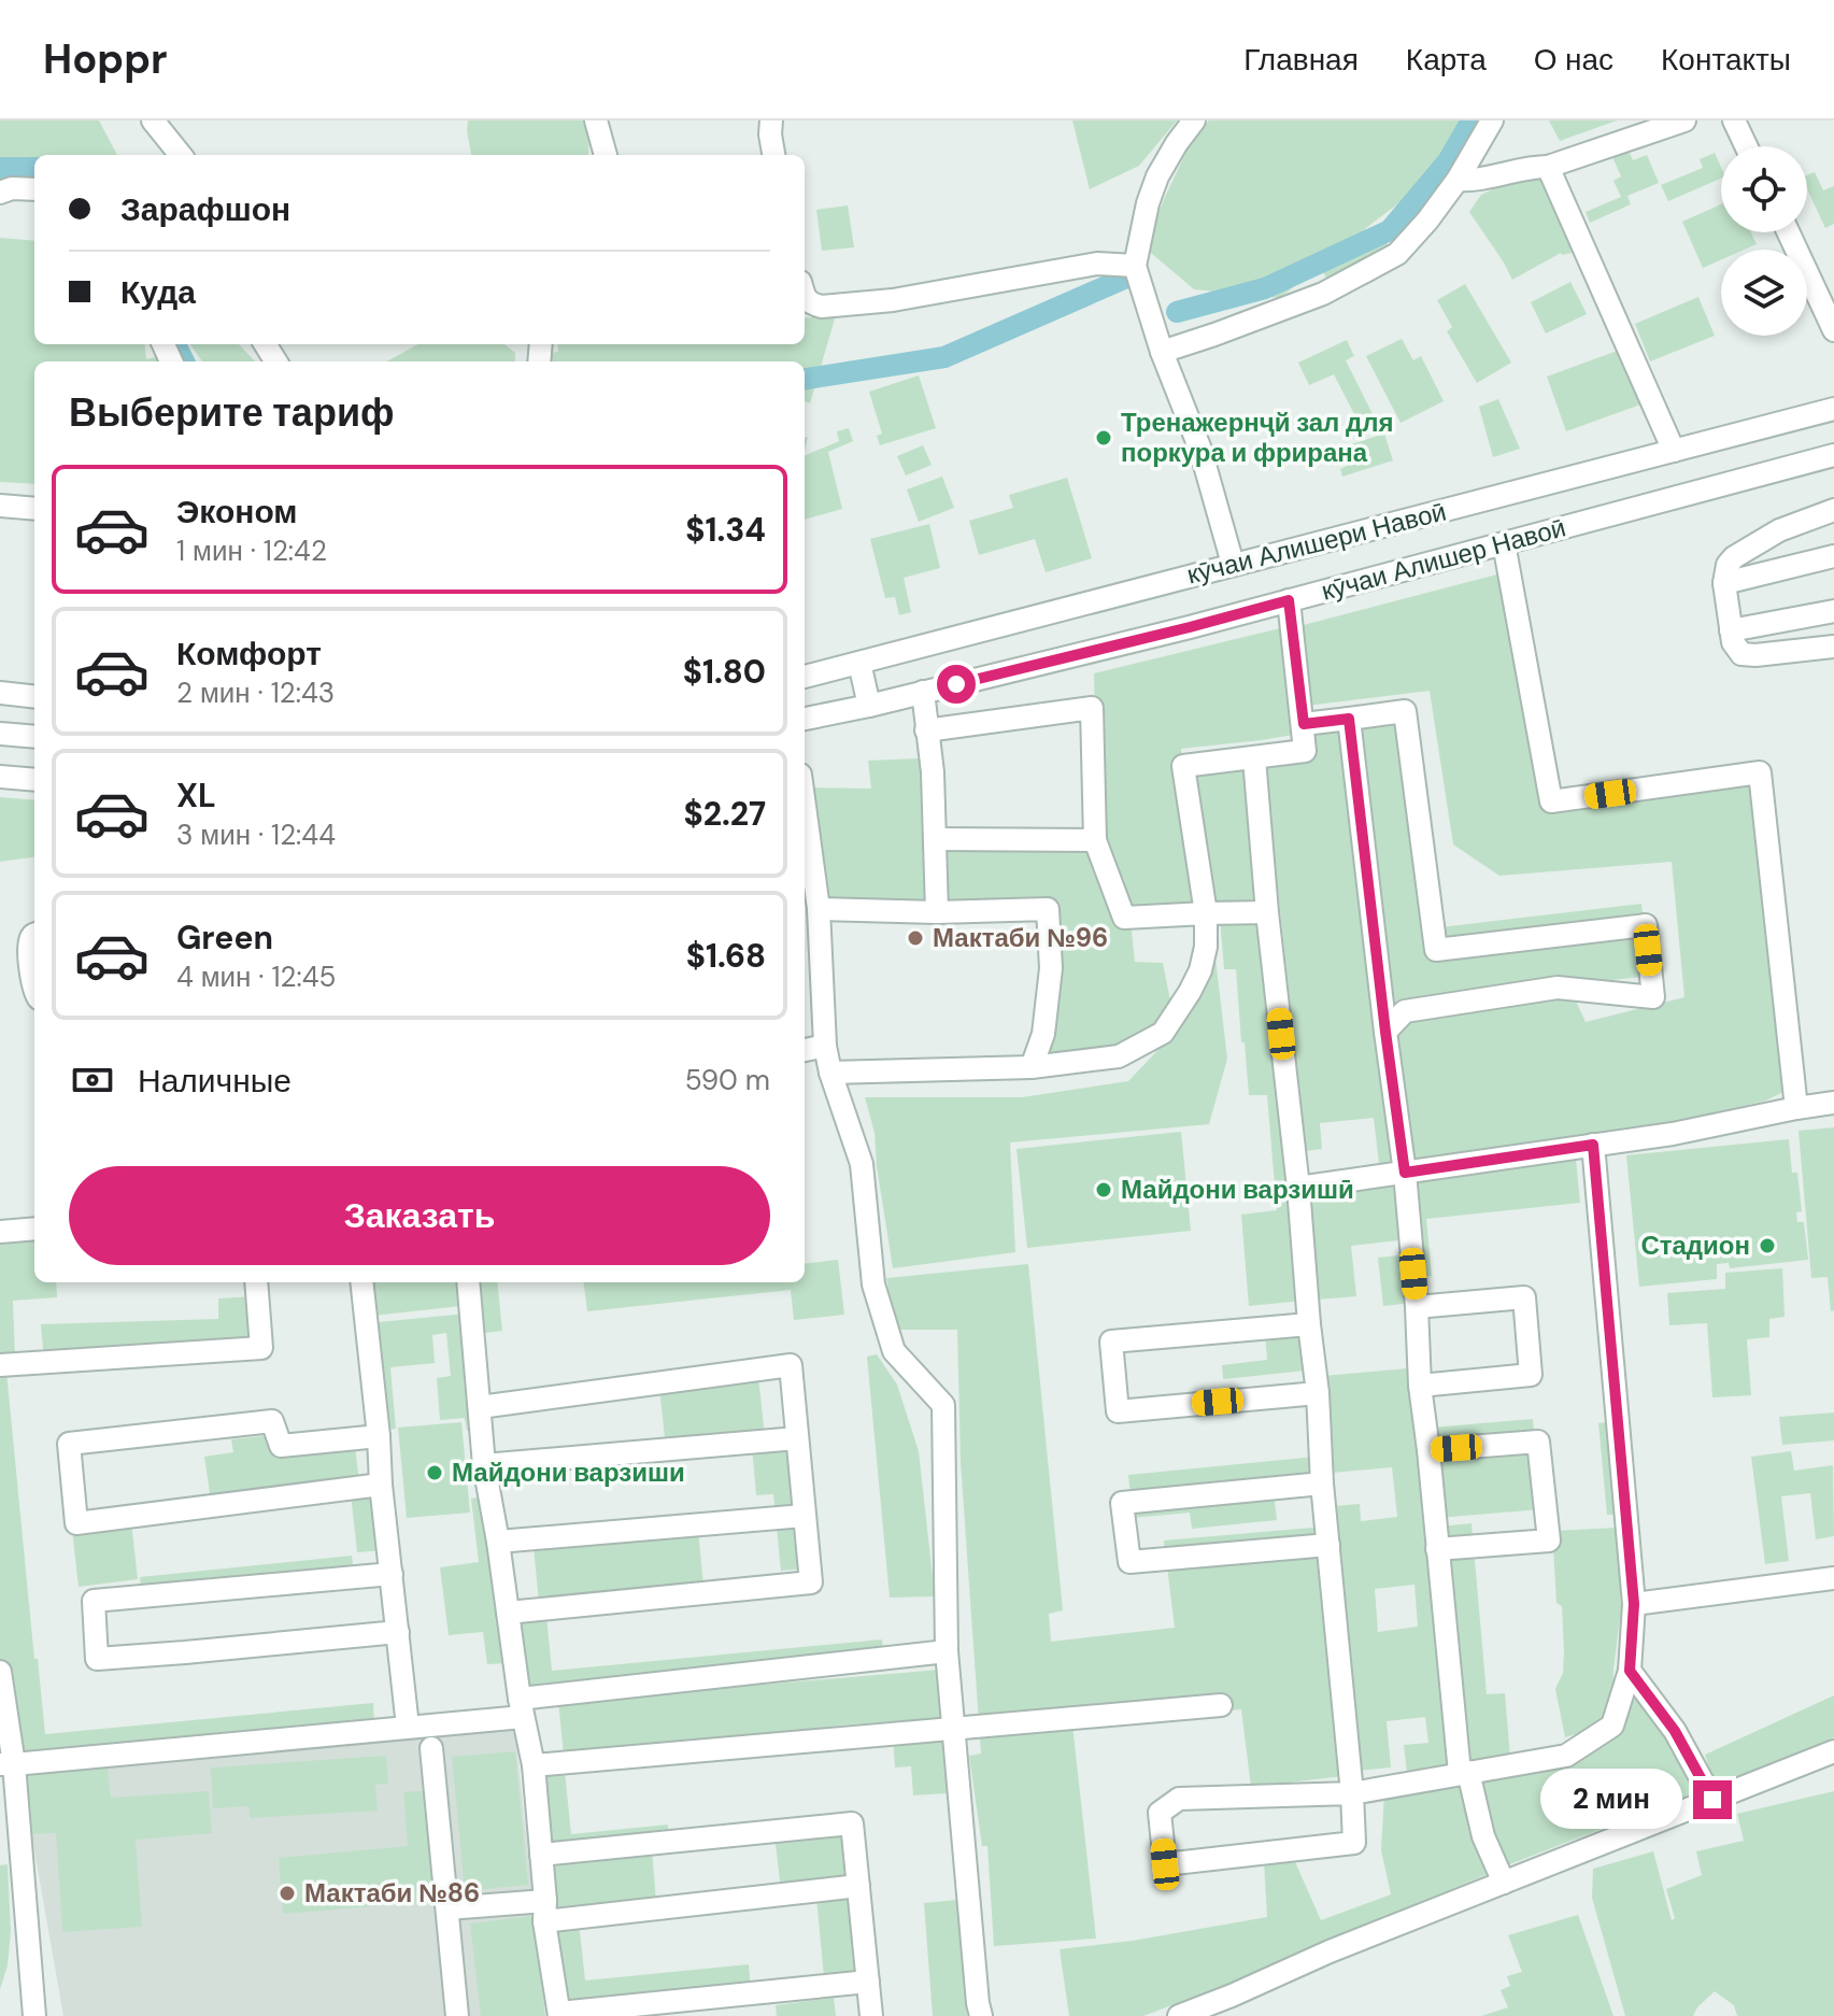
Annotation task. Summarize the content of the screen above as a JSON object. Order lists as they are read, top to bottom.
{
  "streets": {
    "street": ["кӯчаи Алишери Навоӣ", "кӯчаи Алишер Навоӣ"]
  },
  "places": [
    "Тренажернҷй зал для поркура и фрирана",
    "Мактаби №96",
    "Майдони варзишӣ",
    "Стадион",
    "Майдони варзиши",
    "Мактаби №86"
  ],
  "page": {
    "header": "Hoppr",
    "nav": [
      "Главная",
      "Карта",
      "О нас",
      "Контакты"
    ],
    "banner": ["Зарафшон", "Куда"],
    "heading": "Выберите тариф",
    "list": [
      {
        "name": "Эконом",
        "note": "1 мин · 12:42",
        "value": "$1.34"
      },
      {
        "name": "Комфорт",
        "note": "2 мин · 12:43",
        "value": "$1.80"
      },
      {
        "name": "XL",
        "note": "3 мин · 12:44",
        "value": "$2.27"
      },
      {
        "name": "Green",
        "note": "4 мин · 12:45",
        "value": "$1.68"
      }
    ],
    "pay": ["Наличные", "590 m"],
    "buttons": "Заказать",
    "bubble": "2 мин"
  }
}
